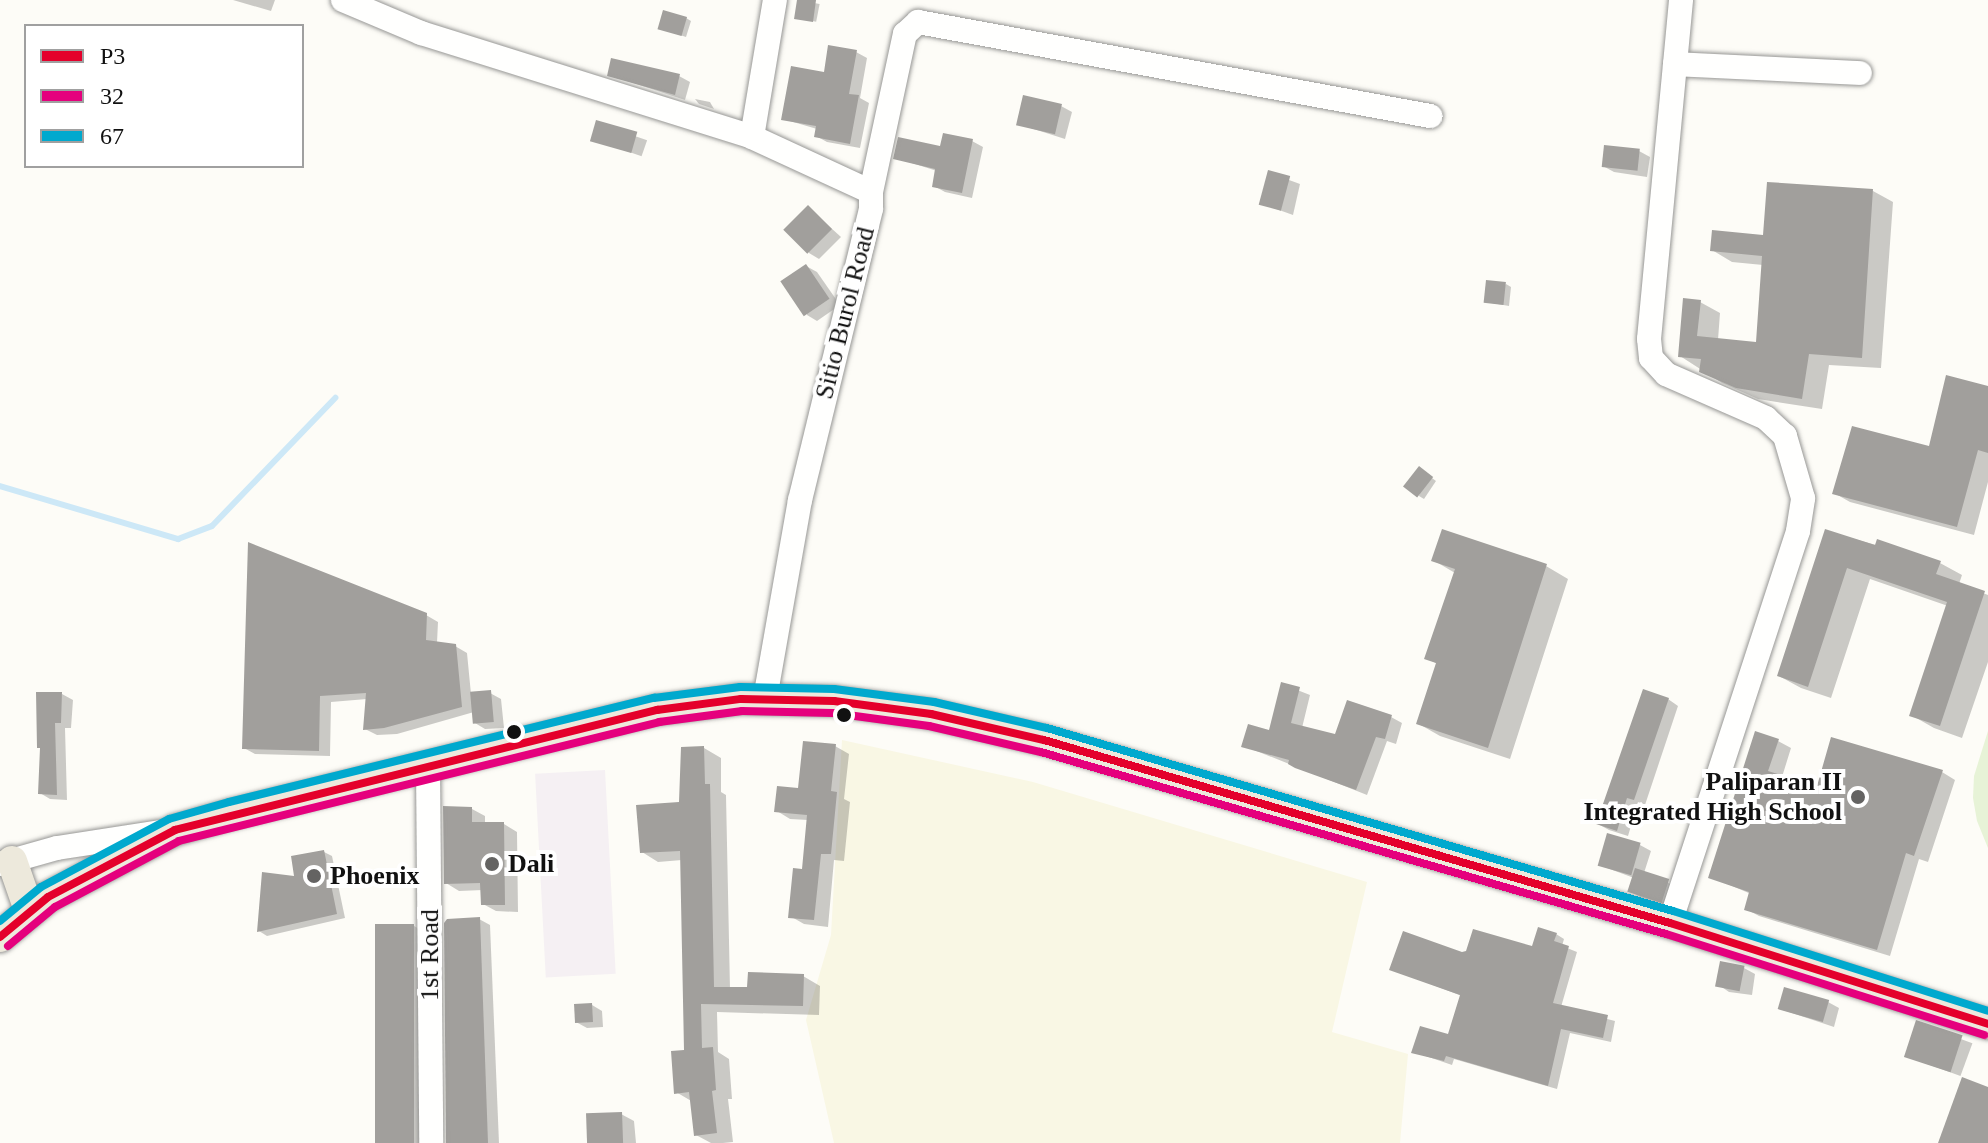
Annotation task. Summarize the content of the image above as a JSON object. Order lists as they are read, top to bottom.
{
  "streets": {
    "street": ["Sitio Burol Road", "1st Road"]
  },
  "places": ["Paliparan II Integrated High School", "Dali", "Phoenix"],
  "lines": ["transit line 67", "transit line P3", "transit line 32"],
  "legend": ["P3", "32", "67"]
}
